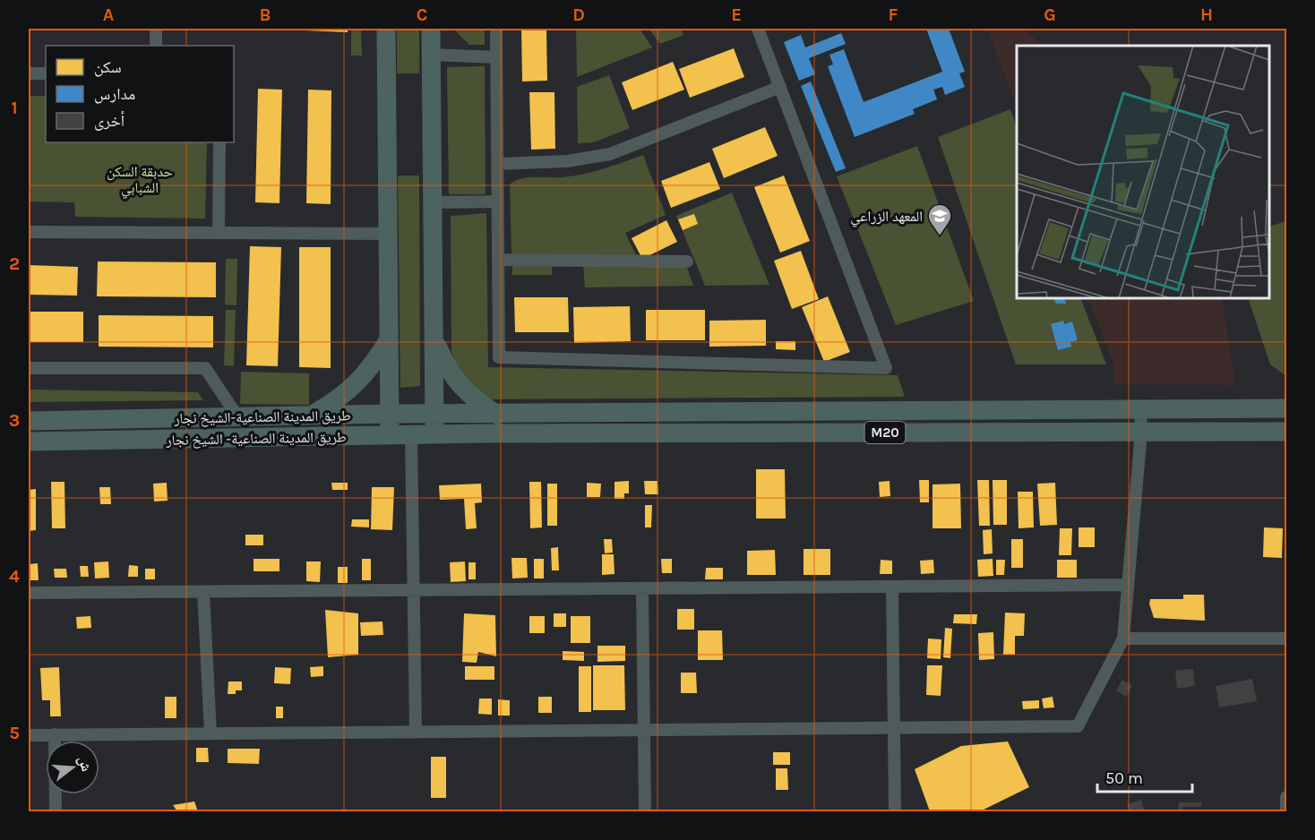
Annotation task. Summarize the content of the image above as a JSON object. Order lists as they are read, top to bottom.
{
  "streets": {
    "main road": ["طريق المدينة الصناعية-الشيخ نجار", "M20", "طريق المدينة الصناعية- الشيخ نجار"]
  },
  "crossings": [
    ["طريق المدينة الصناعية-الشيخ نجار", "M20"],
    ["M20", "طريق المدينة الصناعية- الشيخ نجار"]
  ],
  "parks": ["حدبقة السكن الشبابي"],
  "places": {
    "school or university": ["المعهد الزراعي"]
  },
  "legend": ["سكن", "مدارس", "أخرى"],
  "scale_bar": "50 m",
  "north": "right",
  "grid": {
    "columns": [
      "A",
      "B",
      "C",
      "D",
      "E",
      "F",
      "G",
      "H"
    ],
    "rows": [
      "1",
      "2",
      "3",
      "4",
      "5"
    ]
  }
}
